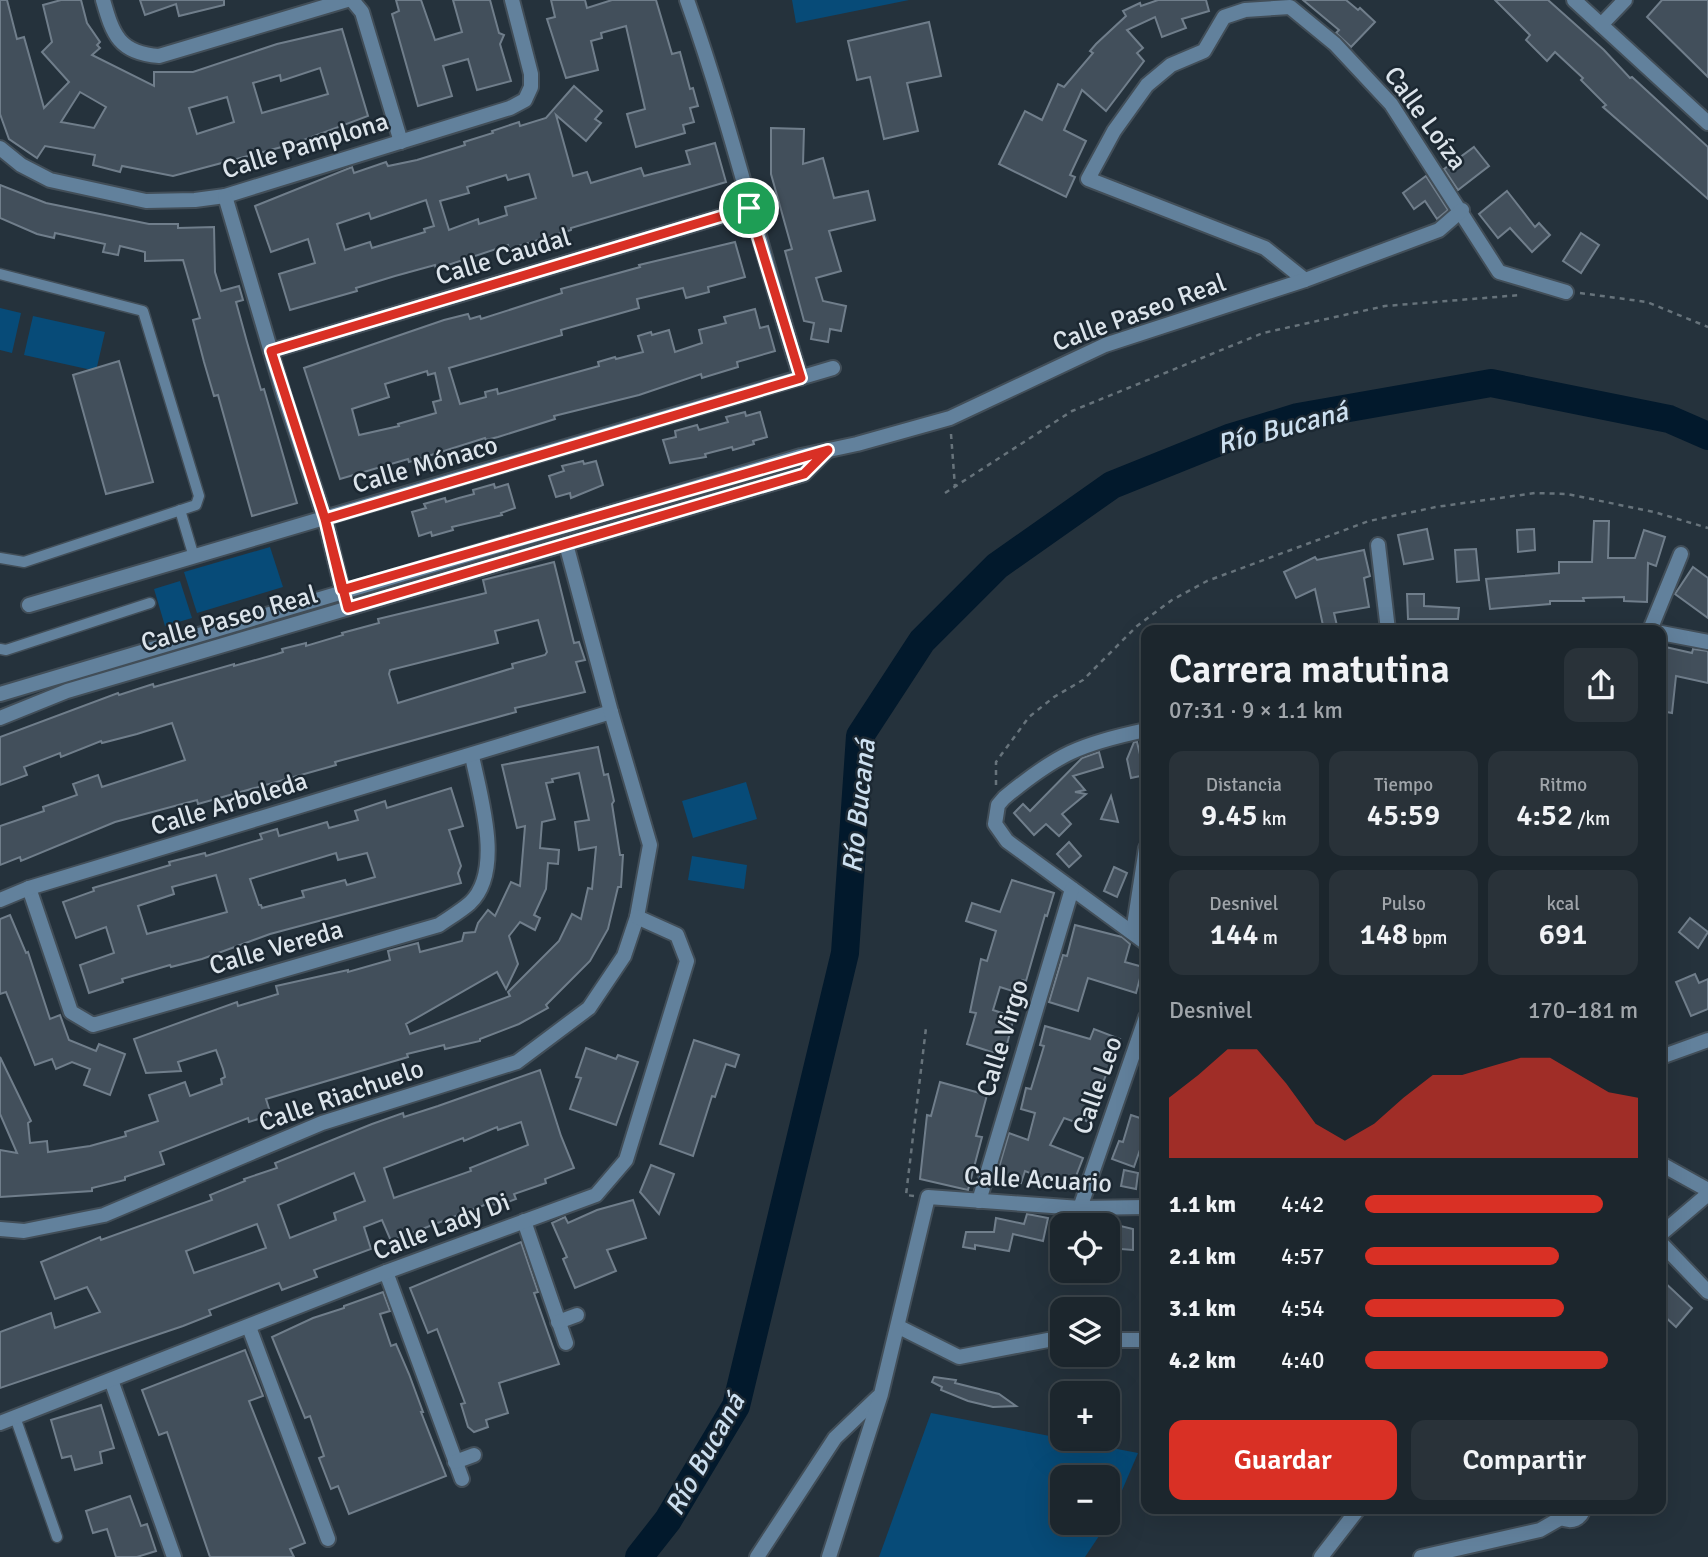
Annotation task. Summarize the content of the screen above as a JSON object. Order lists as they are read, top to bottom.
{
  "streets": {
    "street": [
      "Calle Loíza",
      "Calle Pamplona",
      "Calle Caudal",
      "Calle Paseo Real",
      "Calle Mónaco",
      "Calle Arboleda",
      "Calle Vereda",
      "Calle Virgo",
      "Calle Leo",
      "Calle Riachuelo",
      "Calle Acuario",
      "Calle Lady Di"
    ]
  },
  "crossings": [
    ["Calle Loíza", "Calle Paseo Real"],
    ["Calle Paseo Real", "Calle Riachuelo"],
    ["Calle Arboleda", "Calle Vereda"],
    ["Calle Arboleda", "Calle Riachuelo"],
    ["Calle Virgo", "Calle Acuario"],
    ["Calle Leo", "Calle Acuario"],
    ["Calle Riachuelo", "Calle Lady Di"]
  ],
  "water": ["Río Bucaná"],
  "page": {
    "heading": ["Carrera matutina", "07:31 · 9 × 1.1 km"],
    "stats": [
      ["Distancia", "9.45 km"],
      ["Tiempo", "45:59"],
      ["Ritmo", "4:52 /km"],
      ["Desnivel", "144 m"],
      ["Pulso", "148 bpm"],
      ["kcal", "691"]
    ],
    "chart": ["Desnivel", "170–181 m"],
    "list": [
      {
        "name": "1.1 km",
        "note": "4:42"
      },
      {
        "name": "2.1 km",
        "note": "4:57"
      },
      {
        "name": "3.1 km",
        "note": "4:54"
      },
      {
        "name": "4.2 km",
        "note": "4:40"
      }
    ],
    "map_buttons": ["+", "−"],
    "buttons": ["Guardar", "Compartir"]
  }
}
